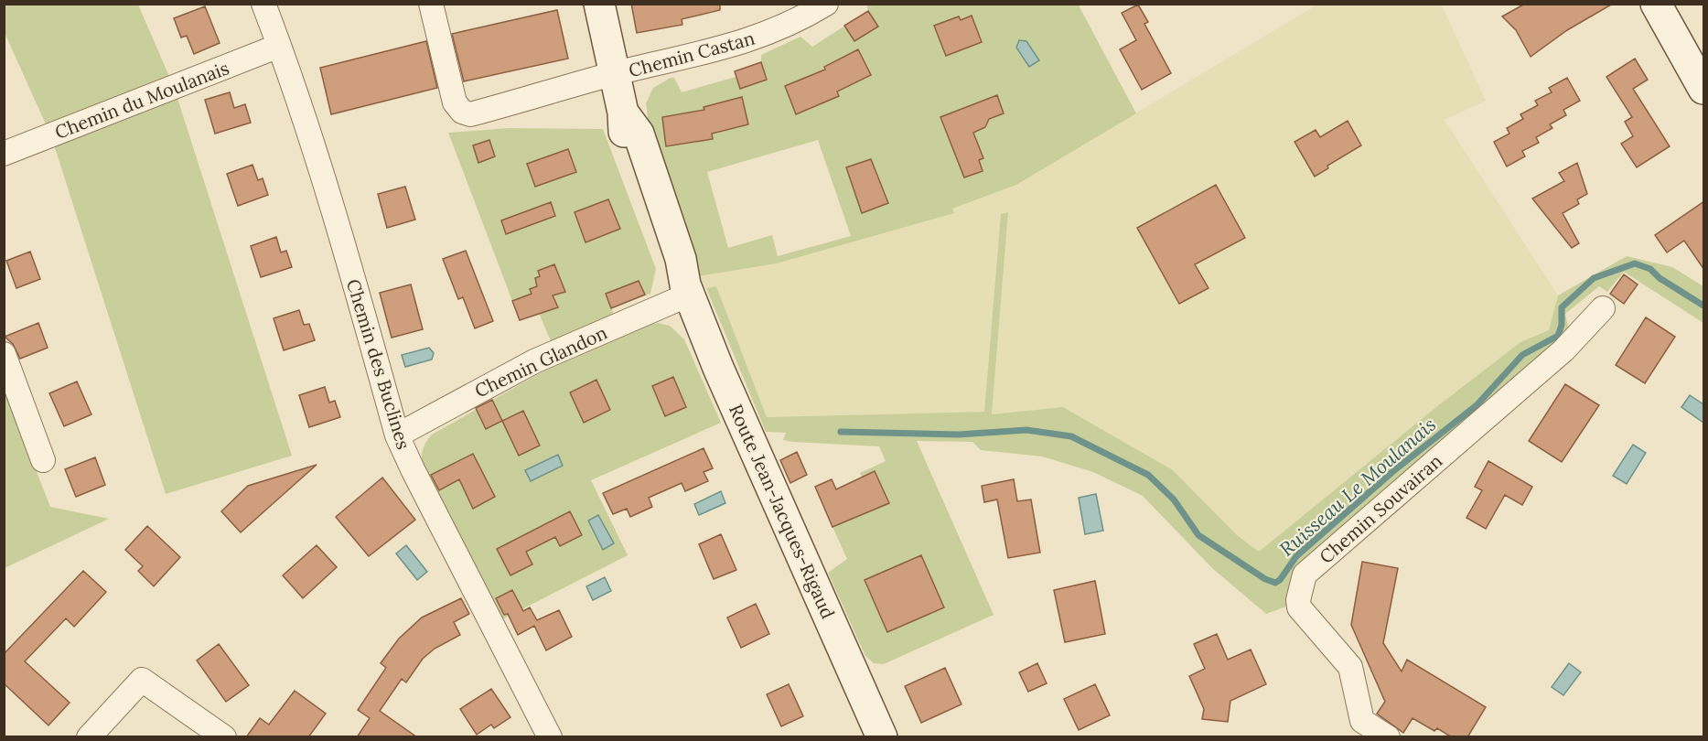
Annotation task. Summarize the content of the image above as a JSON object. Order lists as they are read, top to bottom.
{
  "streets": {
    "street": [
      "Chemin Castan",
      "Chemin du Moulanais",
      "Chemin Glandon",
      "Chemin des Buclines",
      "Chemin Souvairan",
      "Route Jean-Jacques-Rigaud"
    ]
  },
  "crossings": [
    ["Chemin Castan", "Route Jean-Jacques-Rigaud"],
    ["Chemin du Moulanais", "Chemin des Buclines"],
    ["Chemin Glandon", "Chemin des Buclines"],
    ["Chemin Glandon", "Route Jean-Jacques-Rigaud"]
  ],
  "water": ["Ruisseau Le Moulanais"]
}
